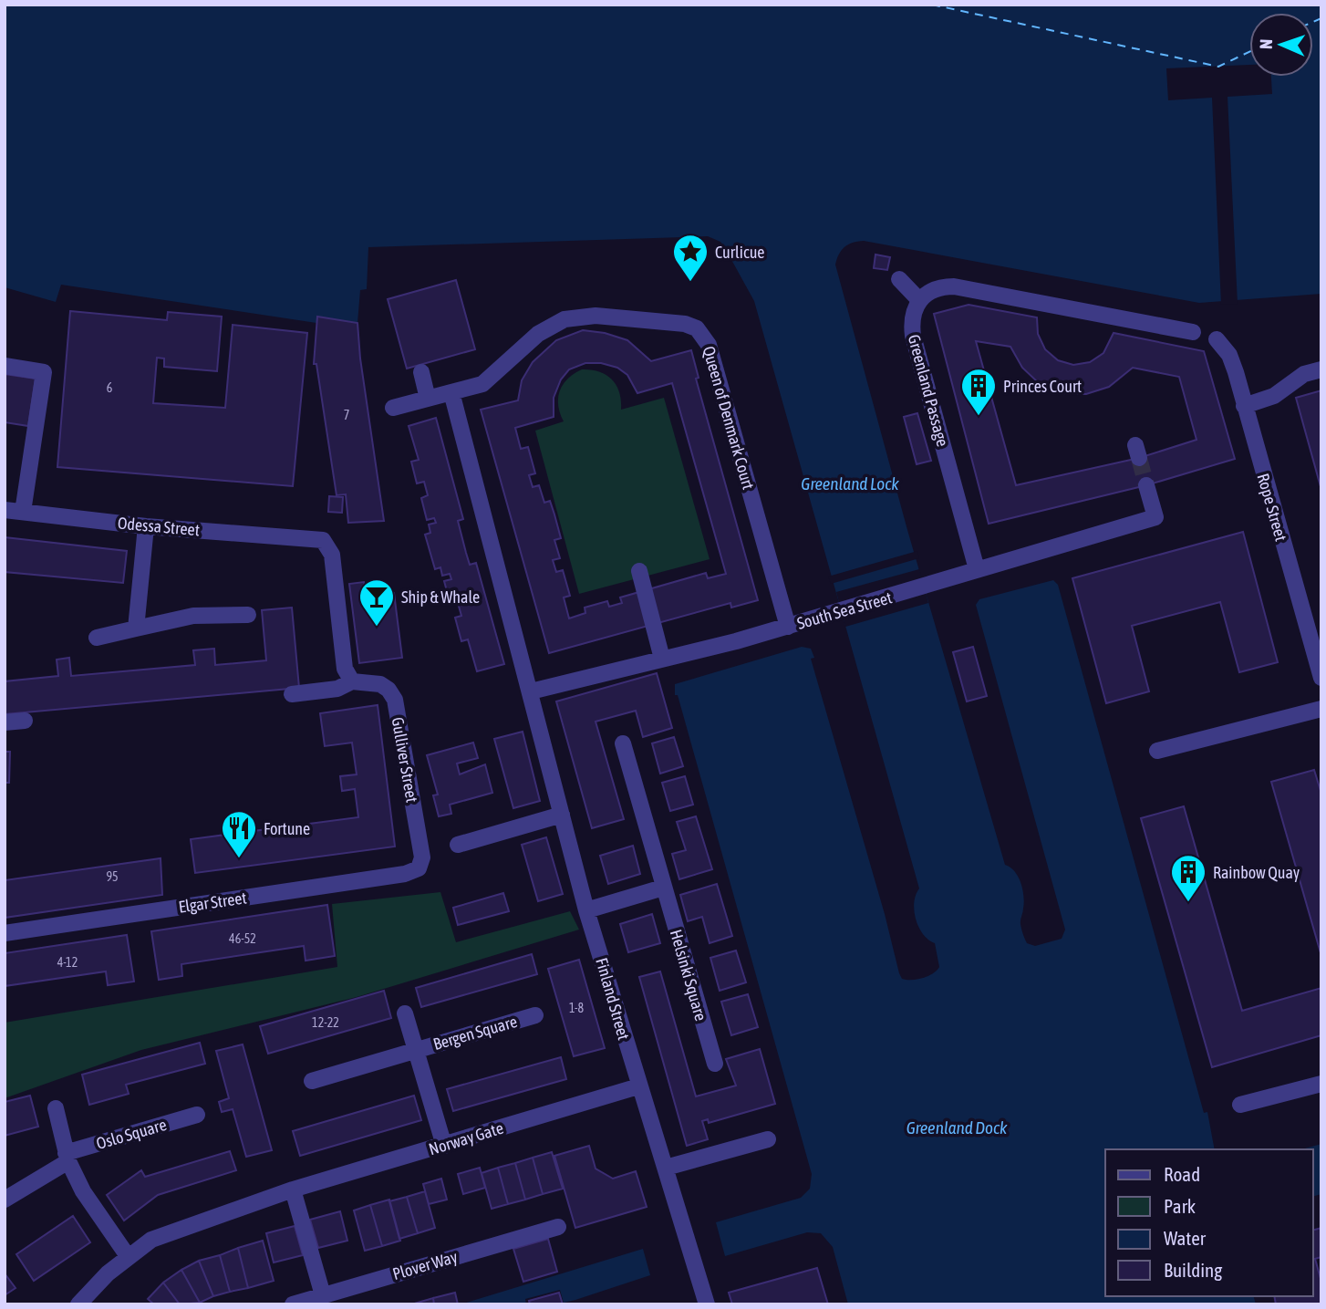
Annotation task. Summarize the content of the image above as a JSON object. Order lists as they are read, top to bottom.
{
  "streets": {
    "street": [
      "Greenland Passage",
      "Queen of Denmark Court",
      "Rope Street",
      "Odessa Street",
      "South Sea Street",
      "Gulliver Street",
      "Elgar Street",
      "Helsinki Square",
      "Finland Street",
      "Bergen Square",
      "Oslo Square",
      "Norway Gate",
      "Plover Way"
    ]
  },
  "crossings": [
    ["Greenland Passage", "South Sea Street"],
    ["Queen of Denmark Court", "South Sea Street"],
    ["Odessa Street", "Gulliver Street"],
    ["South Sea Street", "Finland Street"],
    ["Gulliver Street", "Elgar Street"],
    ["Finland Street", "Norway Gate"],
    ["Bergen Square", "Norway Gate"]
  ],
  "water": ["Greenland Lock", "Greenland Dock"],
  "places": {
    "place": ["Curlicue"],
    "building": ["Princes Court", "Rainbow Quay"],
    "bar": ["Ship & Whale"],
    "restaurant": ["Fortune"]
  },
  "house_numbers": [
    "6",
    "7",
    "95",
    "46-52",
    "4-12",
    "1-8",
    "12-22"
  ],
  "legend": [
    "Road",
    "Park",
    "Water",
    "Building"
  ],
  "north": "left"
}
